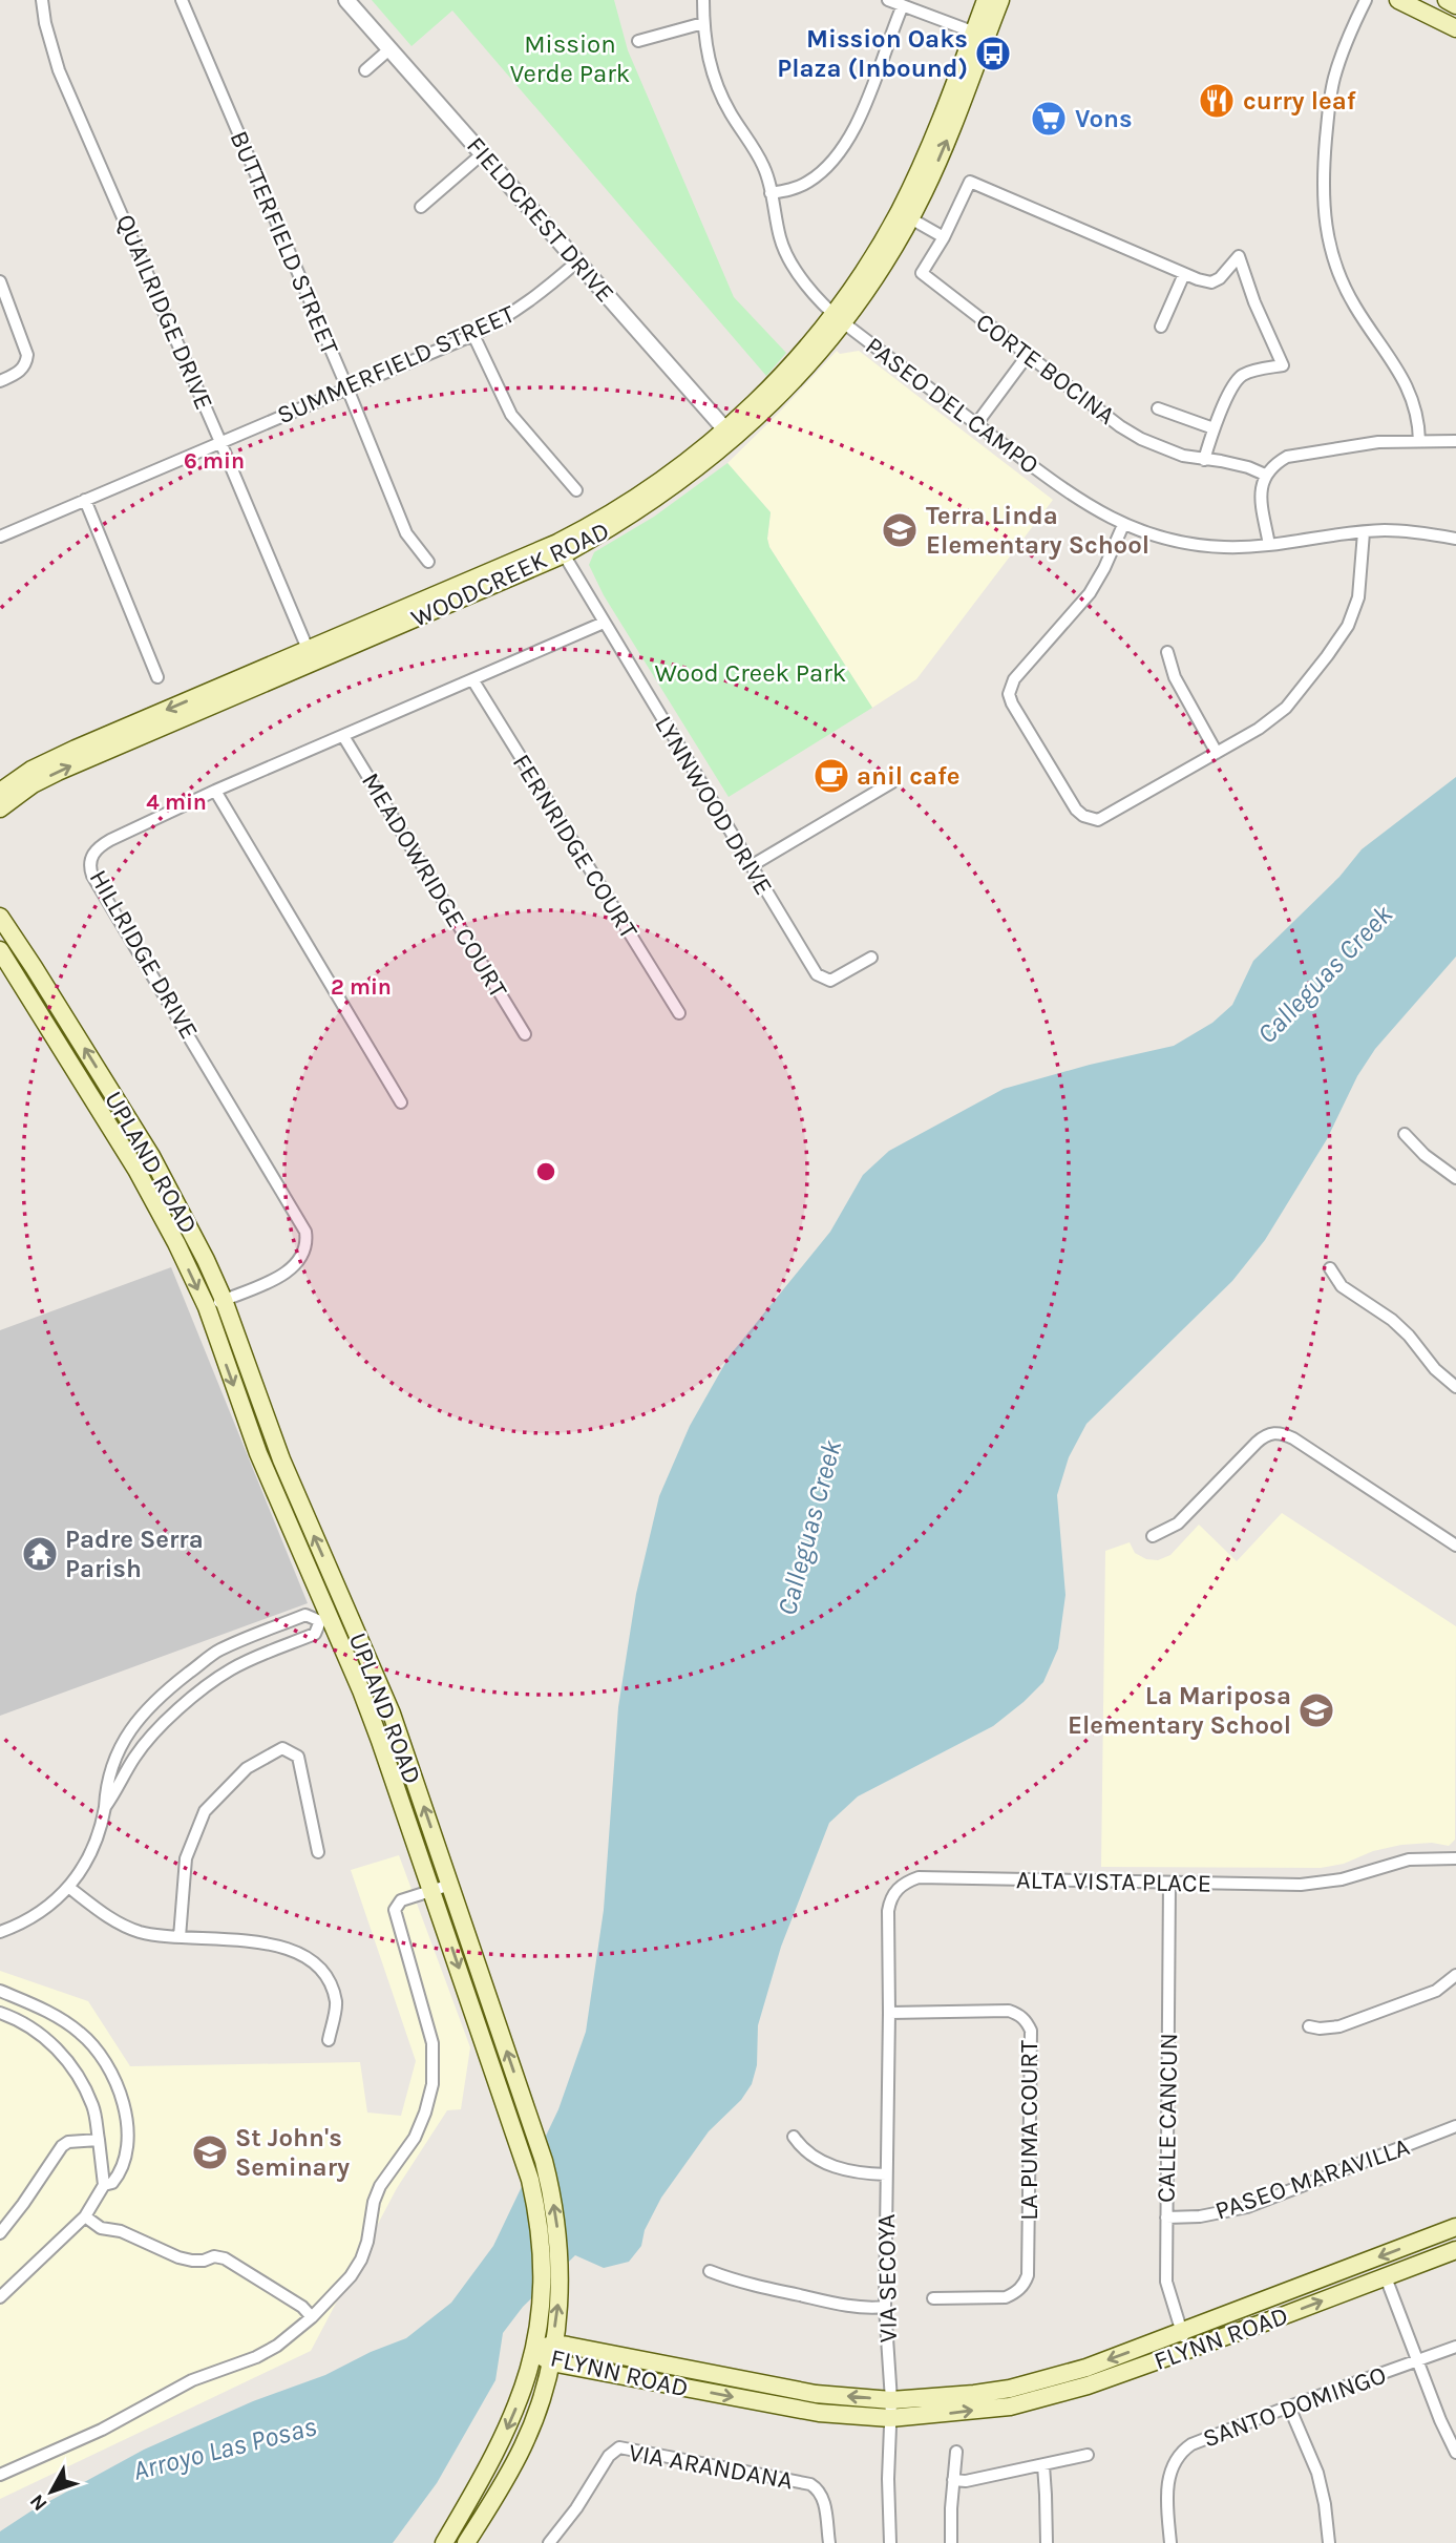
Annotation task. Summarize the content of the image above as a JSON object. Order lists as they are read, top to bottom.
{
  "streets": {
    "main road": ["WOODCREEK ROAD", "UPLAND ROAD", "FLYNN ROAD"],
    "street": [
      "FIELDCREST DRIVE",
      "BUTTERFIELD STREET",
      "QUAILRIDGE DRIVE",
      "SUMMERFIELD STREET",
      "CORTE BOCINA",
      "PASEO DEL CAMPO",
      "LYNNWOOD DRIVE",
      "FERNRIDGE COURT",
      "MEADOWRIDGE COURT",
      "HILLRIDGE DRIVE",
      "ALTA VISTA PLACE",
      "CALLE CANCUN",
      "LA PUMA COURT",
      "PASEO MARAVILLA",
      "VIA SECOYA",
      "SANTO DOMINGO",
      "VIA ARANDANA"
    ]
  },
  "crossings": [
    ["FIELDCREST DRIVE", "SUMMERFIELD STREET"],
    ["FIELDCREST DRIVE", "WOODCREEK ROAD"],
    ["BUTTERFIELD STREET", "SUMMERFIELD STREET"],
    ["QUAILRIDGE DRIVE", "SUMMERFIELD STREET"],
    ["QUAILRIDGE DRIVE", "WOODCREEK ROAD"],
    ["PASEO DEL CAMPO", "WOODCREEK ROAD"],
    ["WOODCREEK ROAD", "LYNNWOOD DRIVE"],
    ["LYNNWOOD DRIVE", "HILLRIDGE DRIVE"],
    ["FERNRIDGE COURT", "HILLRIDGE DRIVE"],
    ["MEADOWRIDGE COURT", "HILLRIDGE DRIVE"],
    ["HILLRIDGE DRIVE", "UPLAND ROAD"],
    ["UPLAND ROAD", "FLYNN ROAD"],
    ["ALTA VISTA PLACE", "CALLE CANCUN"],
    ["ALTA VISTA PLACE", "LA PUMA COURT"],
    ["ALTA VISTA PLACE", "VIA SECOYA"],
    ["CALLE CANCUN", "PASEO MARAVILLA"],
    ["CALLE CANCUN", "FLYNN ROAD"],
    ["LA PUMA COURT", "VIA SECOYA"],
    ["VIA SECOYA", "FLYNN ROAD"]
  ],
  "water": ["Calleguas Creek", "Arroyo Las Posas"],
  "parks": ["Mission Verde Park", "Wood Creek Park"],
  "places": {
    "bus stop": ["Mission Oaks Plaza (Inbound)"],
    "restaurant": ["curry leaf"],
    "supermarket": ["Vons"],
    "school or university": ["Terra Linda Elementary School", "La Mariposa Elementary School", "St John's Seminary"],
    "cafe": ["anil cafe"],
    "temple": ["Padre Serra Parish"]
  },
  "north": "bottom left",
  "rings": ["6 min", "4 min", "2 min"]
}
